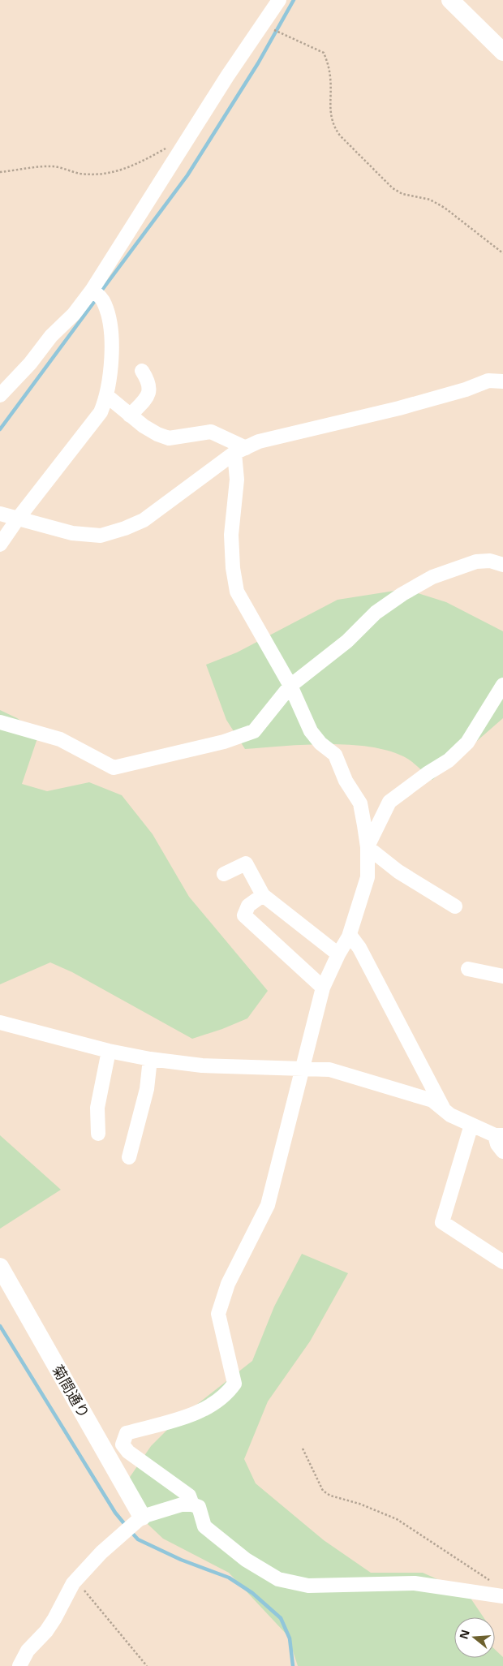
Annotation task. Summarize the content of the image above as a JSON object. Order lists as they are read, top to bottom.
{
  "streets": {
    "street": ["菊間通り"]
  },
  "north": "left"
}
